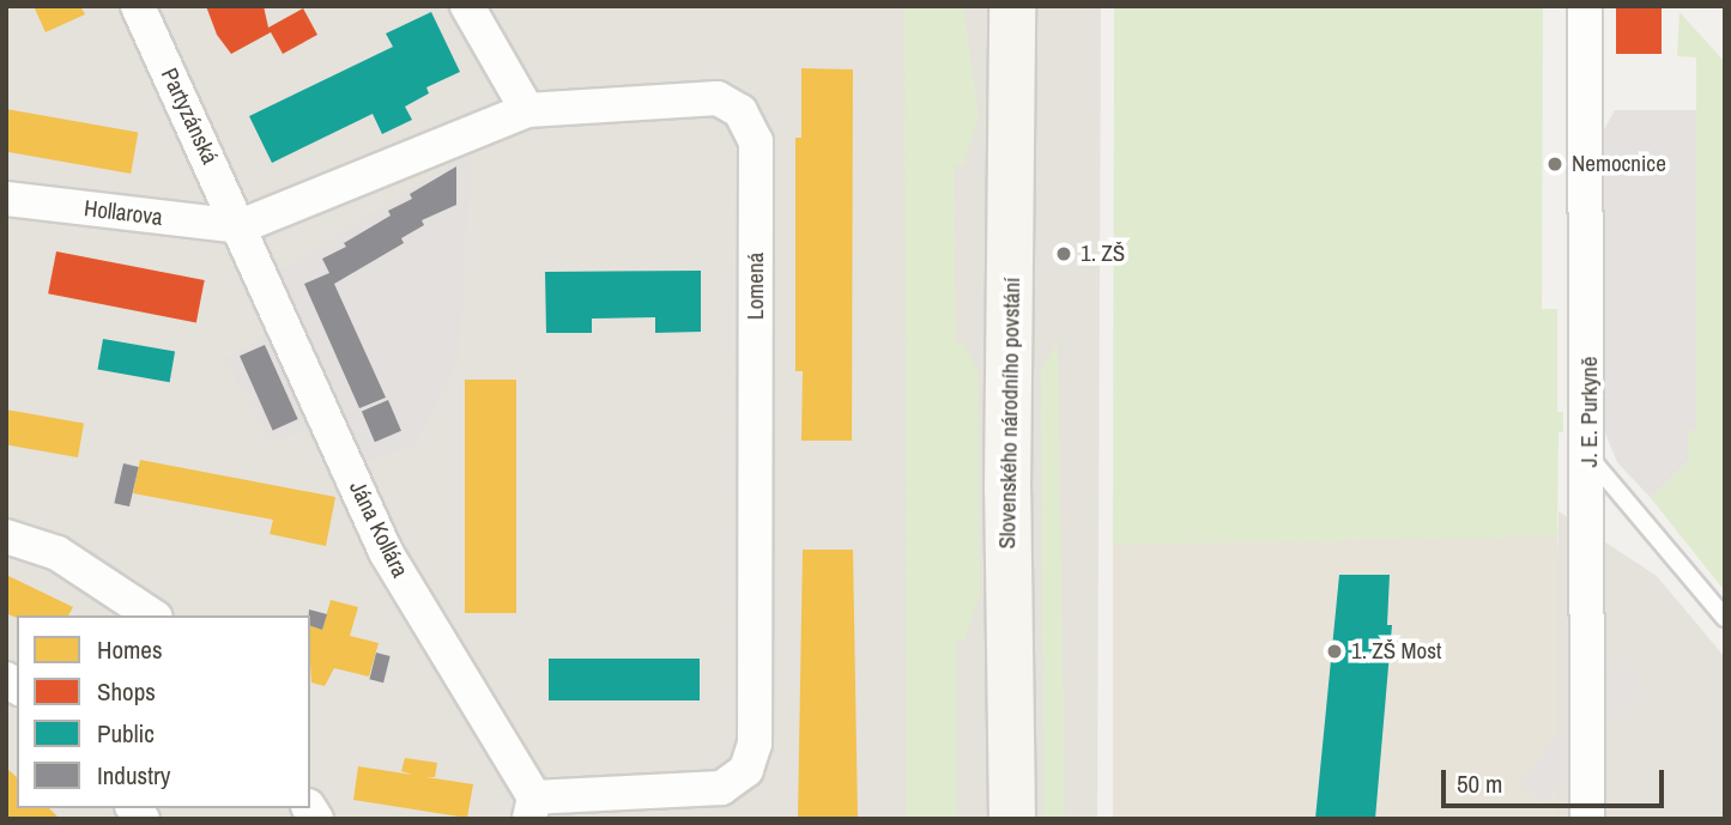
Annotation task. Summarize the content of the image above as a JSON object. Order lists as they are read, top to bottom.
{
  "streets": {
    "street": [
      "Partyzánská",
      "Hollarova",
      "Lomená",
      "J. E. Purkyně",
      "Slovenského národního povstání",
      "Jána Kollára"
    ]
  },
  "crossings": [
    ["Partyzánská", "Hollarova"],
    ["Partyzánská", "Lomená"],
    ["Partyzánská", "Jána Kollára"],
    ["Hollarova", "Lomená"],
    ["Hollarova", "Jána Kollára"],
    ["Lomená", "Jána Kollára"]
  ],
  "places": ["Nemocnice", "1. ZŠ", "1. ZŠ Most"],
  "legend": [
    "Homes",
    "Shops",
    "Public",
    "Industry"
  ],
  "scale_bar": "50 m"
}
